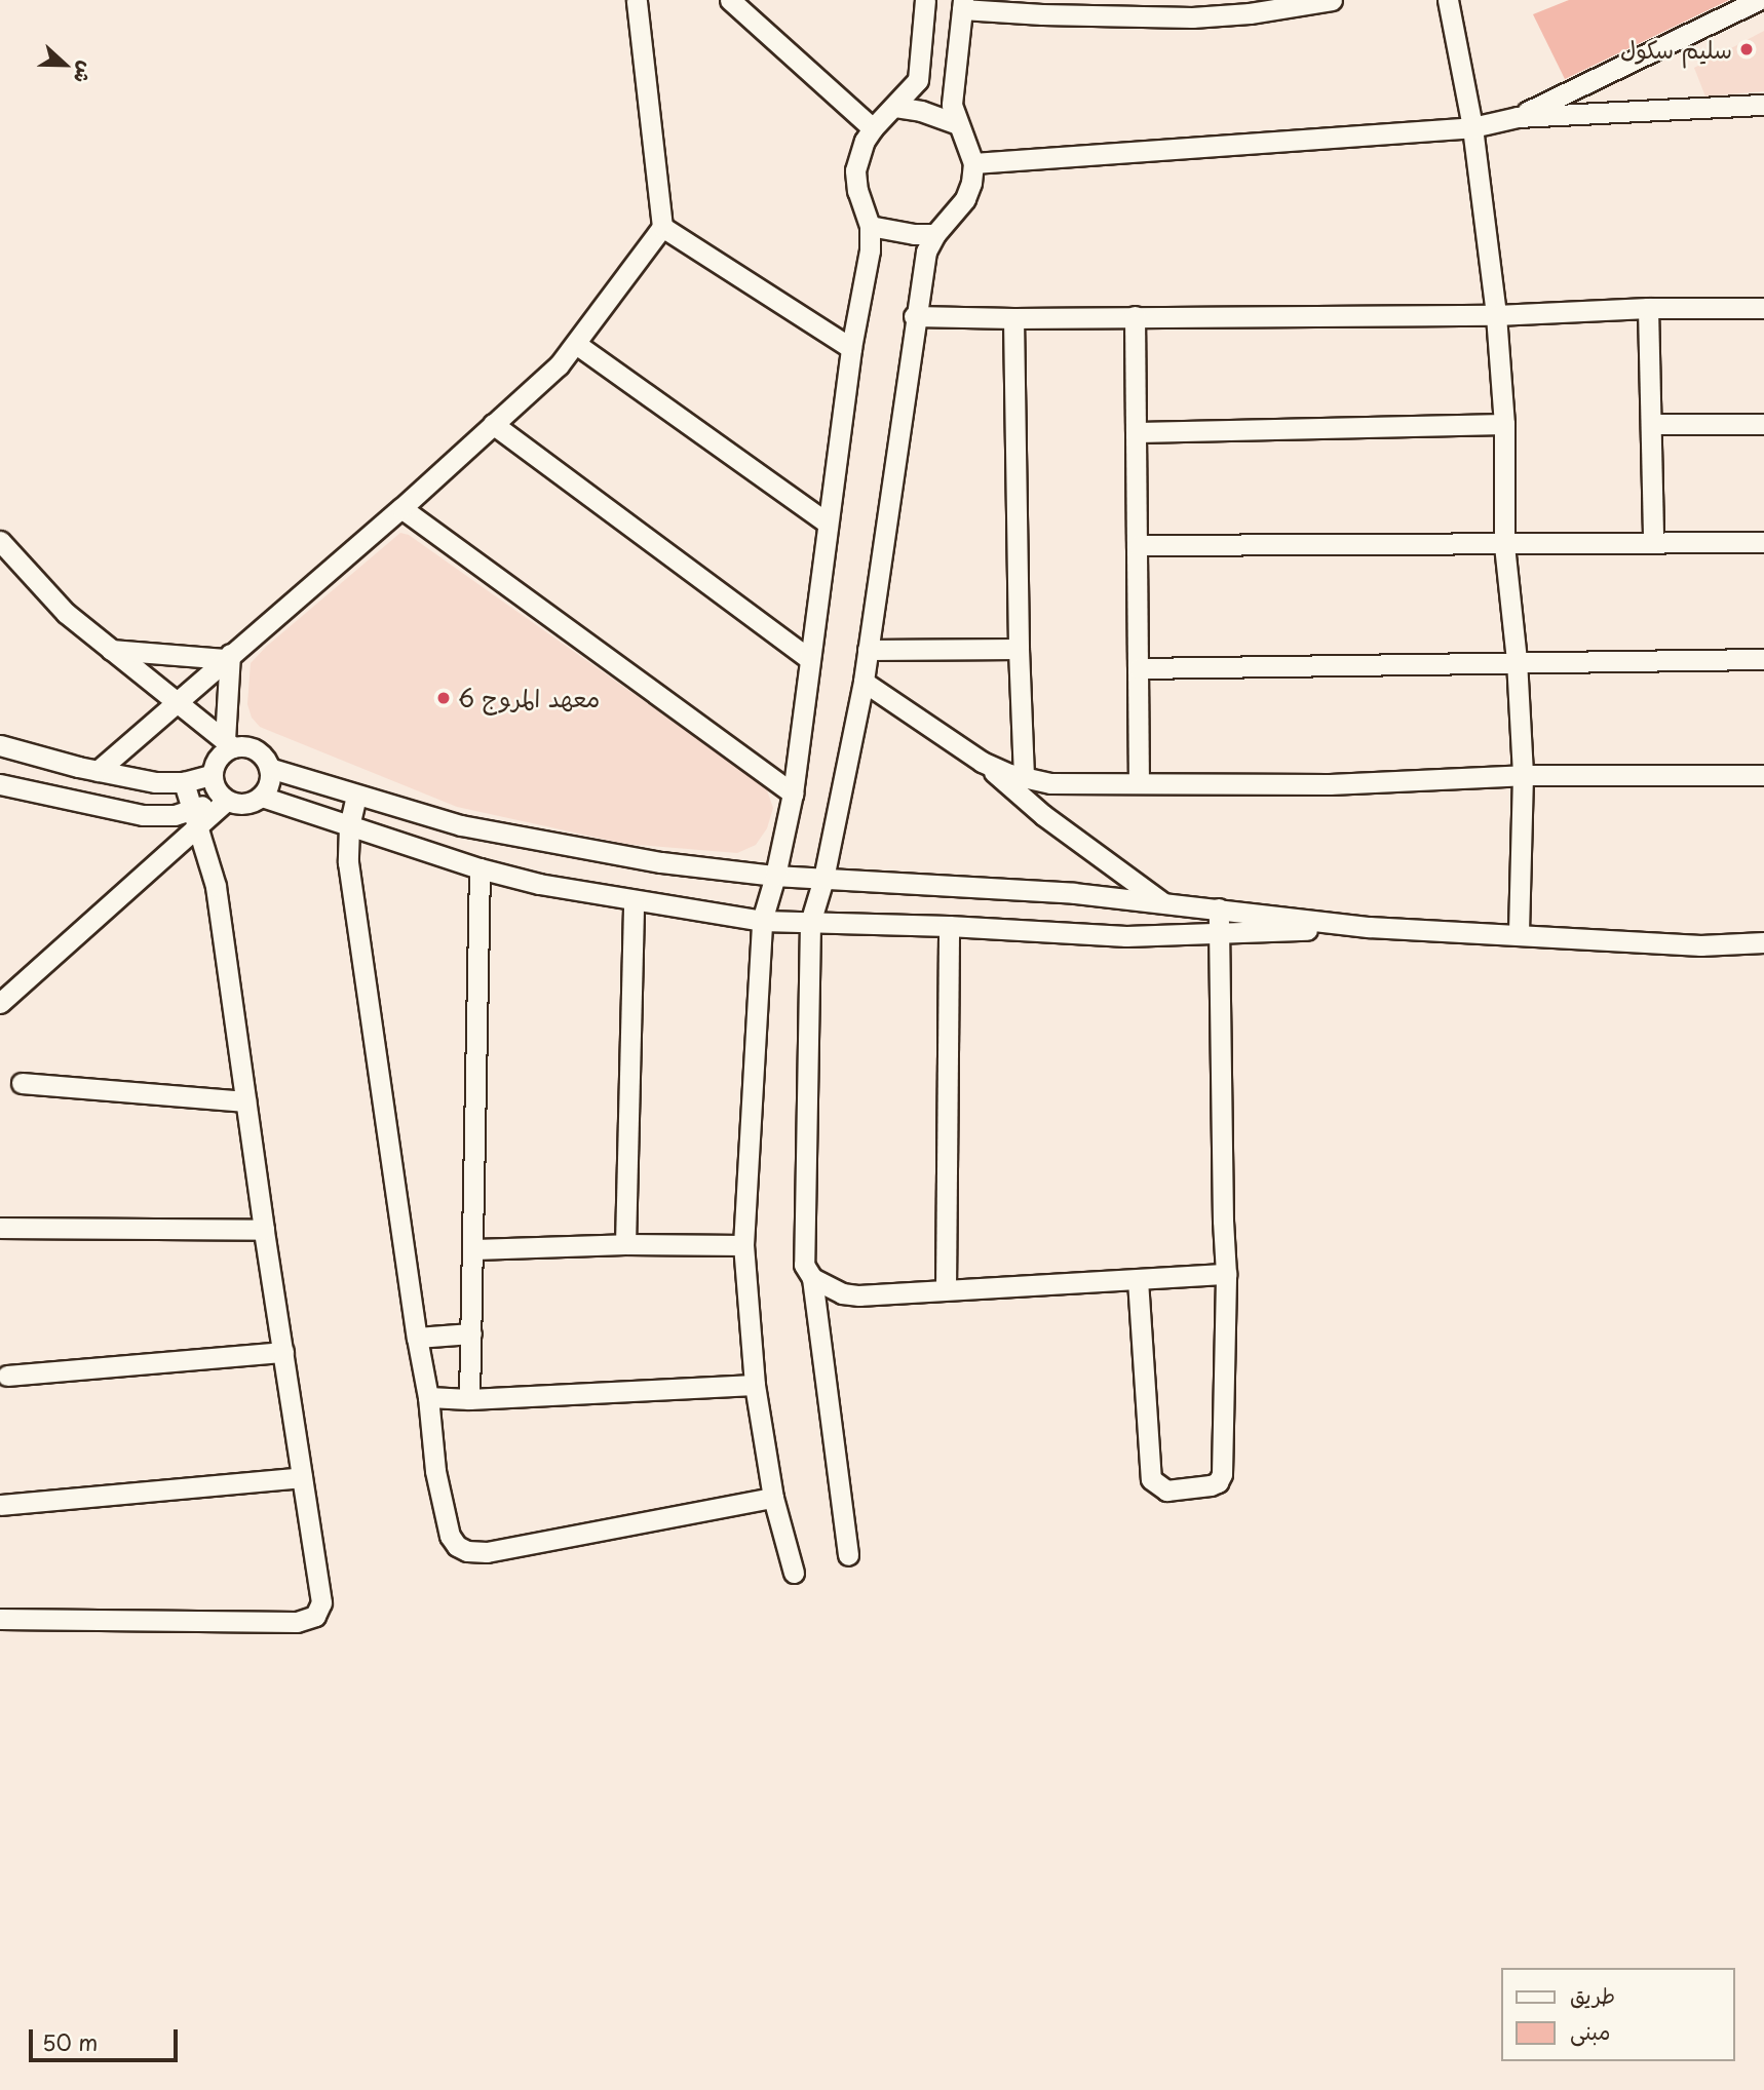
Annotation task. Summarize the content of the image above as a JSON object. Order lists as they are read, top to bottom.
{
  "places": ["سليم سكول", "معهد المروج 6"],
  "legend": ["طريق", "مبنى"],
  "scale_bar": "50 m",
  "north": "right"
}
